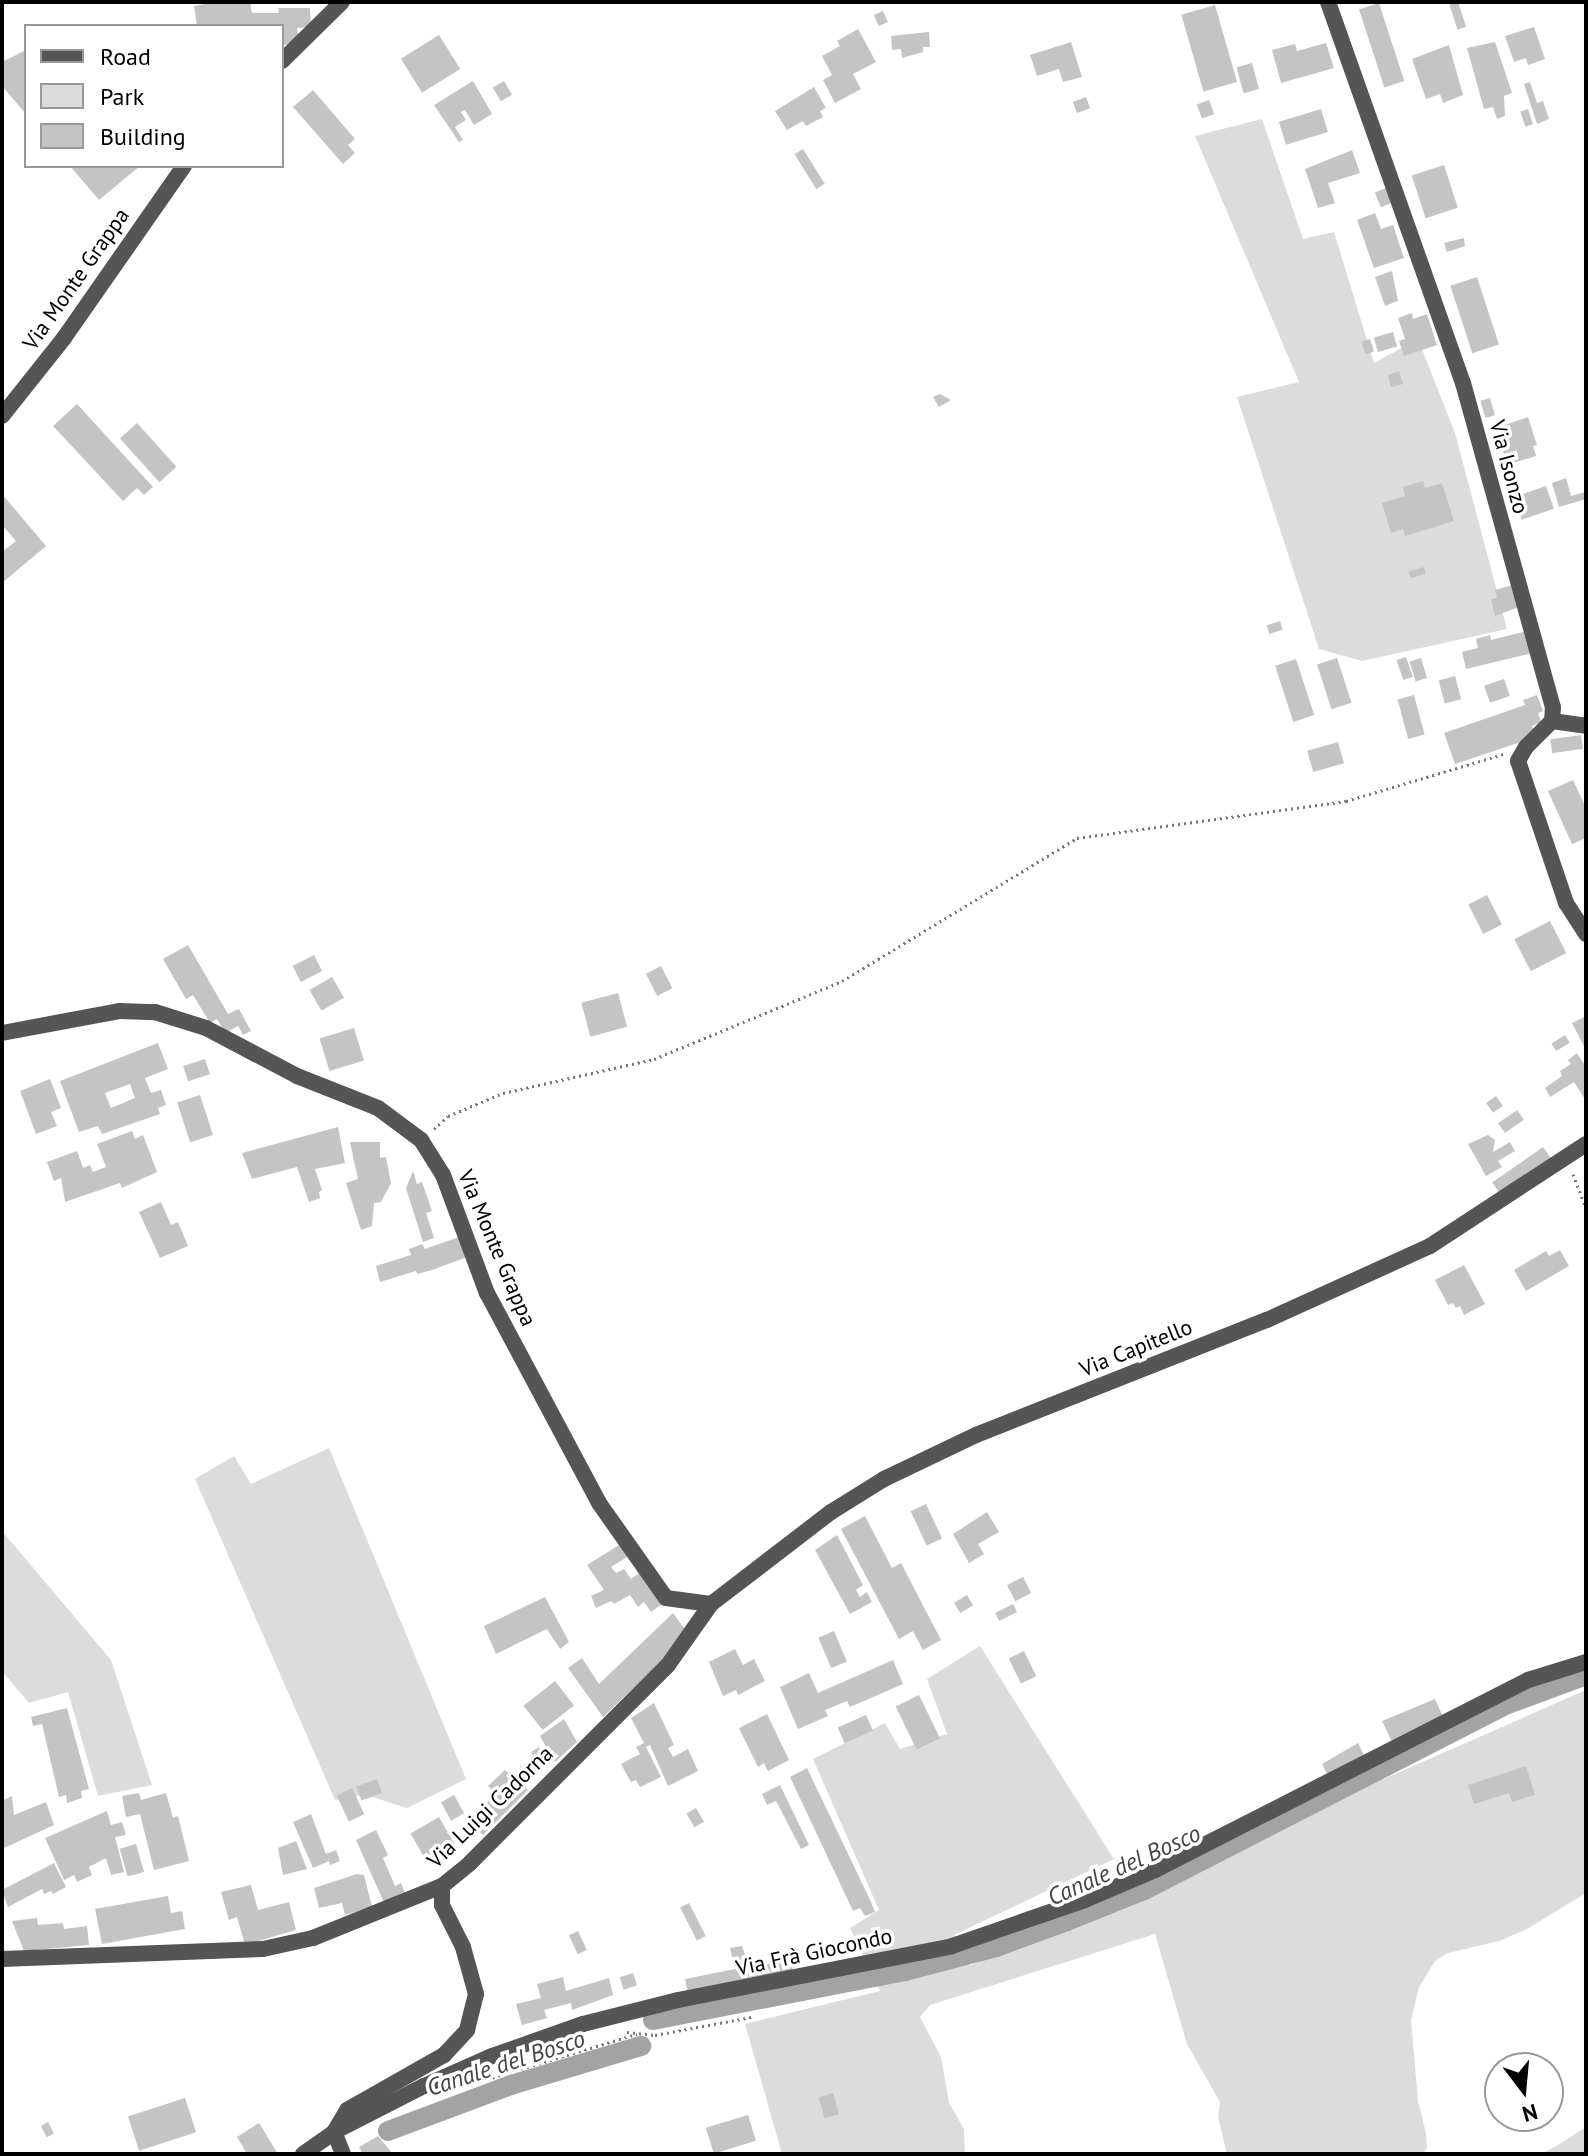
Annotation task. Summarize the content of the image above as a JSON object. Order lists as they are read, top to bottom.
{
  "streets": {
    "street": [
      "Via Monte Grappa",
      "Via Isonzo",
      "Via Capitello",
      "Via Luigi Cadorna",
      "Via Frà Giocondo"
    ]
  },
  "crossings": [
    ["Via Monte Grappa", "Via Capitello"],
    ["Via Monte Grappa", "Via Luigi Cadorna"],
    ["Via Capitello", "Via Luigi Cadorna"]
  ],
  "water": ["Canale del Bosco"],
  "legend": ["Road", "Park", "Building"],
  "north": "bottom"
}
